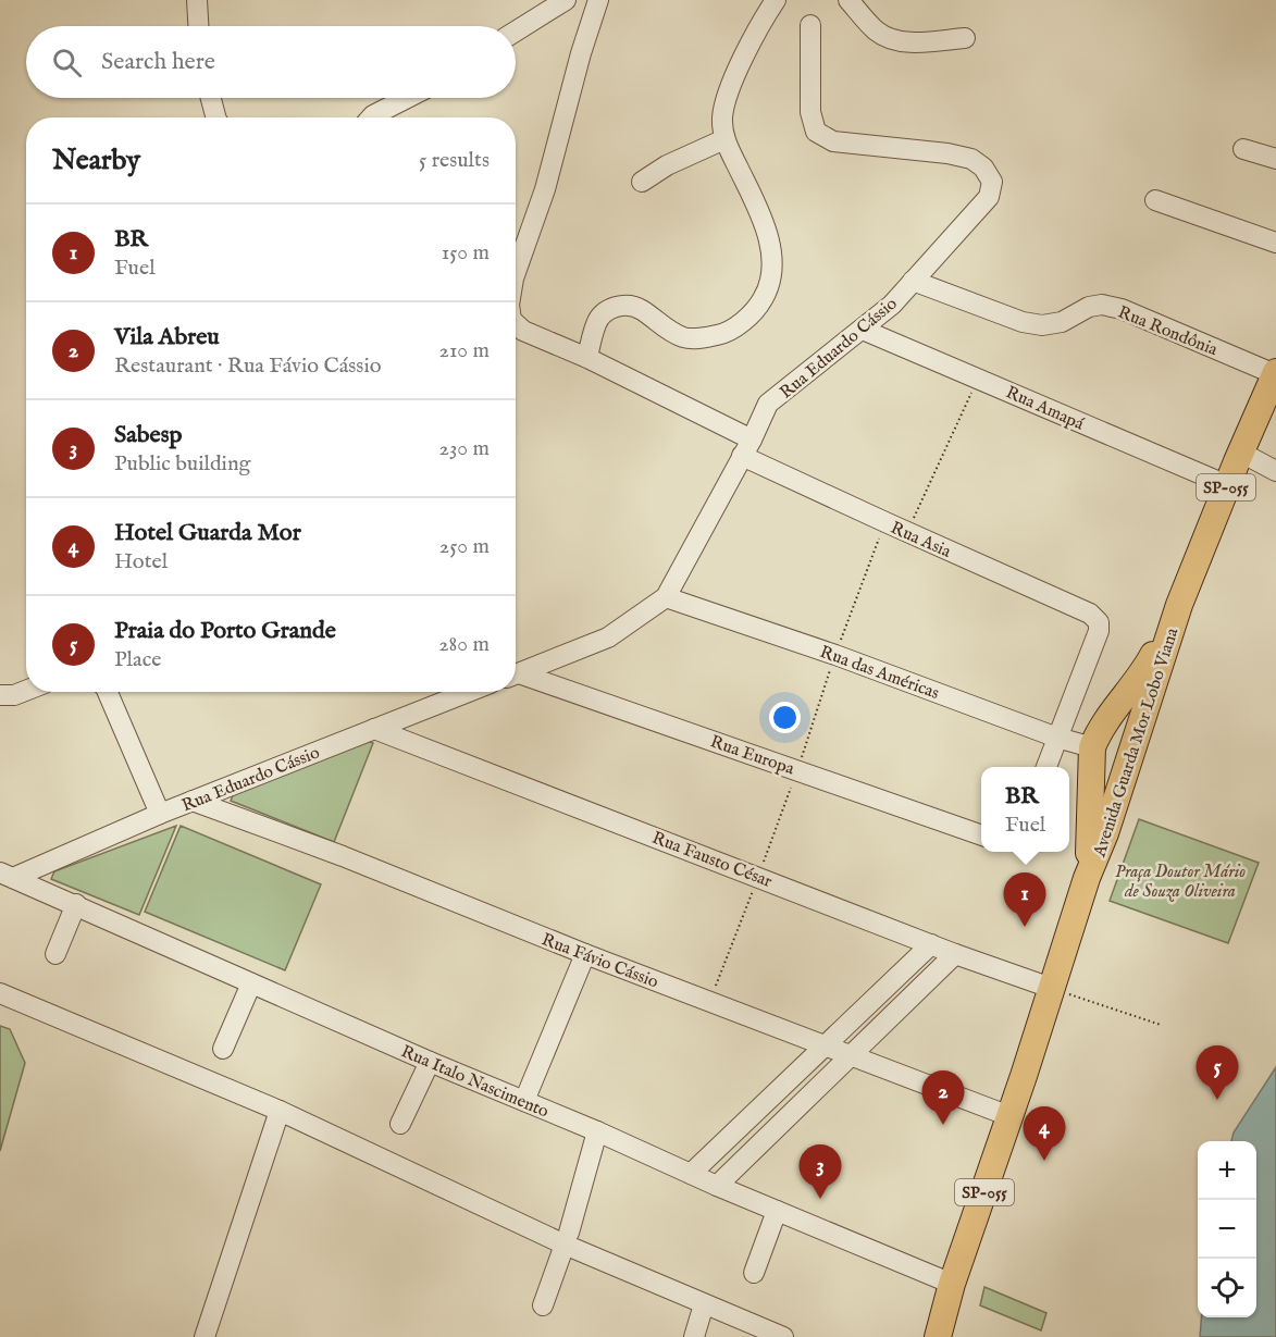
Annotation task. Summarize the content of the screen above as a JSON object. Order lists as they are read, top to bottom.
{
  "streets": {
    "main road": ["SP-055", "Avenida Guarda Mor Lobo Viana"],
    "street": [
      "Rua Rondônia",
      "Rua Eduardo Cássio",
      "Rua Amapá",
      "Rua Asia",
      "Rua das Américas",
      "Rua Europa",
      "Rua Fausto César",
      "Rua Fávio Cássio",
      "Rua Italo Nascimento"
    ]
  },
  "crossings": [
    ["Rua Rondônia", "Rua Eduardo Cássio"],
    ["Rua Rondônia", "Avenida Guarda Mor Lobo Viana"],
    ["Rua Eduardo Cássio", "Rua Amapá"],
    ["Rua Eduardo Cássio", "Rua Asia"],
    ["Rua Eduardo Cássio", "Rua das Américas"],
    ["Rua Eduardo Cássio", "Rua Fausto César"],
    ["Rua Eduardo Cássio", "Rua Fávio Cássio"],
    ["Rua Eduardo Cássio", "Rua Italo Nascimento"],
    ["Rua Amapá", "Avenida Guarda Mor Lobo Viana"],
    ["Rua Asia", "Rua das Américas"],
    ["Rua das Américas", "Avenida Guarda Mor Lobo Viana"],
    ["Avenida Guarda Mor Lobo Viana", "Rua Fausto César"],
    ["Avenida Guarda Mor Lobo Viana", "Rua Fávio Cássio"],
    ["Avenida Guarda Mor Lobo Viana", "Rua Italo Nascimento"]
  ],
  "parks": ["Praça Doutor Mário de Souza Oliveira"],
  "page": {
    "search": "Search here",
    "heading": ["Nearby", "5 results"],
    "list": [
      {
        "mark": "1",
        "name": "BR",
        "note": "Fuel",
        "value": "150 m"
      },
      {
        "mark": "2",
        "name": "Vila Abreu",
        "note": "Restaurant · Rua Fávio Cássio",
        "value": "210 m"
      },
      {
        "mark": "3",
        "name": "Sabesp",
        "note": "Public building",
        "value": "230 m"
      },
      {
        "mark": "4",
        "name": "Hotel Guarda Mor",
        "note": "Hotel",
        "value": "250 m"
      },
      {
        "mark": "5",
        "name": "Praia do Porto Grande",
        "note": "Place",
        "value": "280 m"
      }
    ],
    "popup": ["BR", "Fuel"],
    "pins": [
      "1",
      "5",
      "2",
      "4",
      "3"
    ],
    "map_buttons": ["+", "−"]
  }
}
